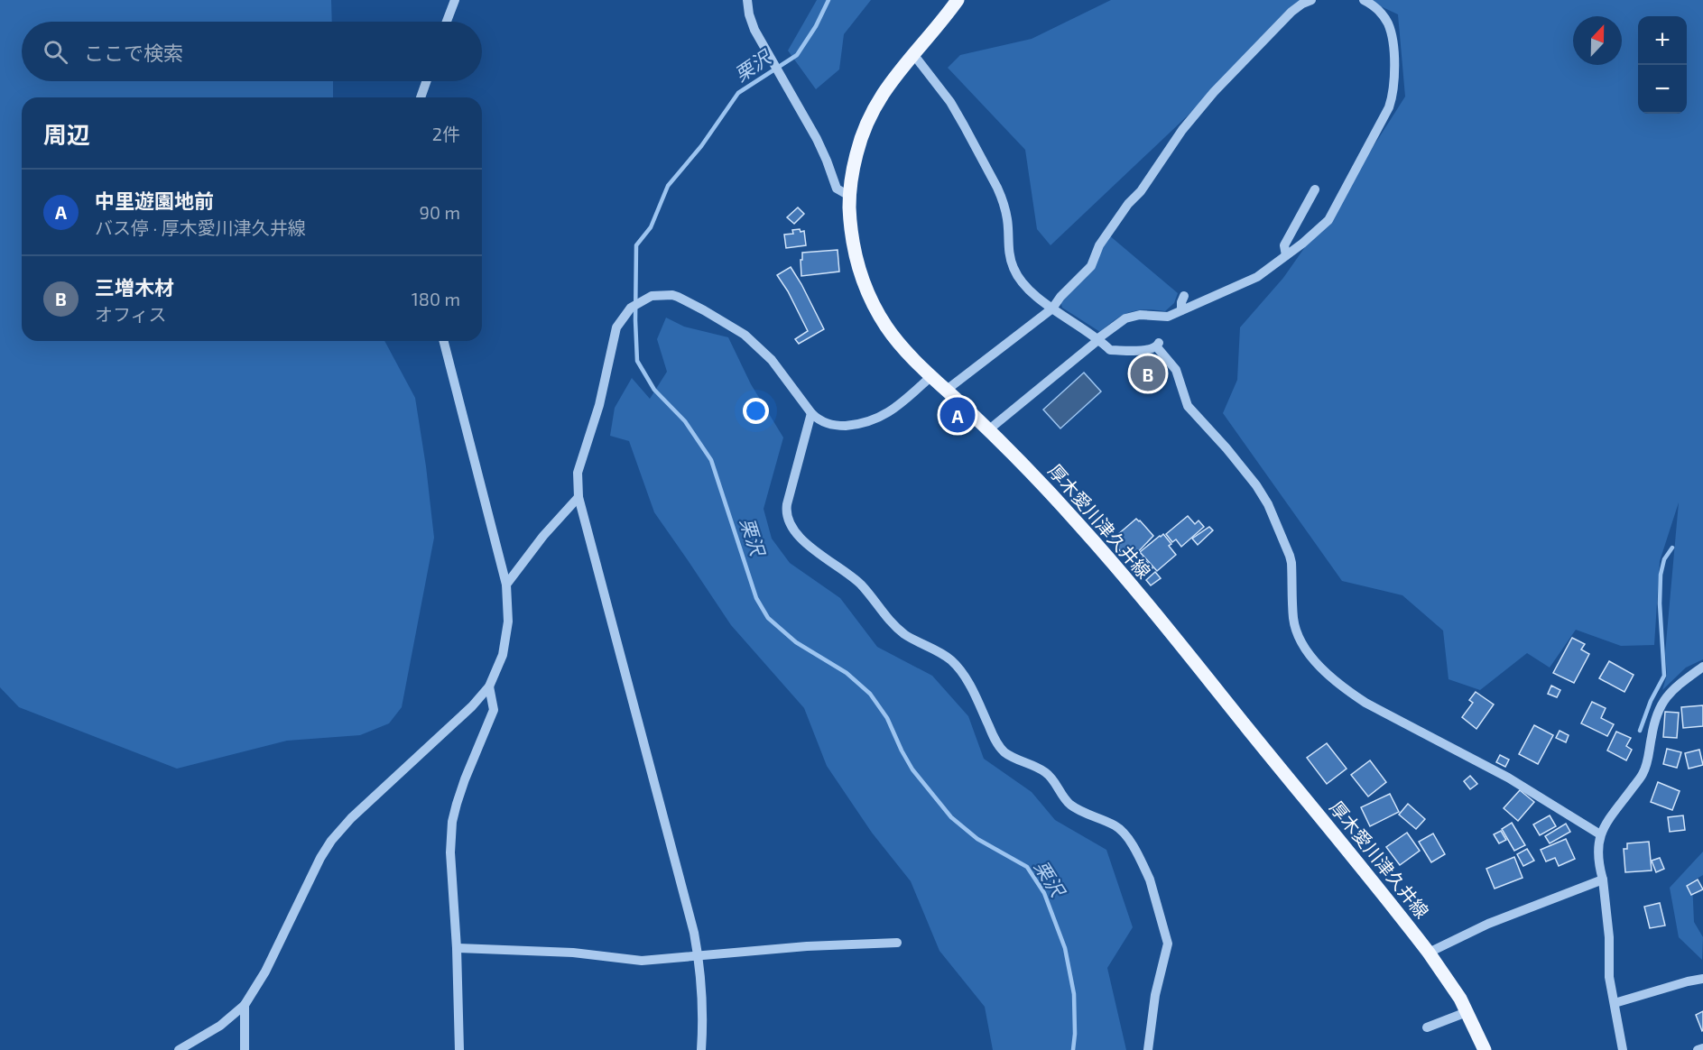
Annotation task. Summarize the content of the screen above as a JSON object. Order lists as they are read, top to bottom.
{
  "streets": {
    "main road": ["厚木愛川津久井線"]
  },
  "water": ["栗沢"],
  "north": "top",
  "page": {
    "map_buttons": ["+", "−"],
    "search": "ここで検索",
    "heading": ["周辺", "2件"],
    "list": [
      {
        "mark": "A",
        "name": "中里遊園地前",
        "note": "バス停 · 厚木愛川津久井線",
        "value": "90 m"
      },
      {
        "mark": "B",
        "name": "三増木材",
        "note": "オフィス",
        "value": "180 m"
      }
    ],
    "pins": ["B", "A"]
  }
}
